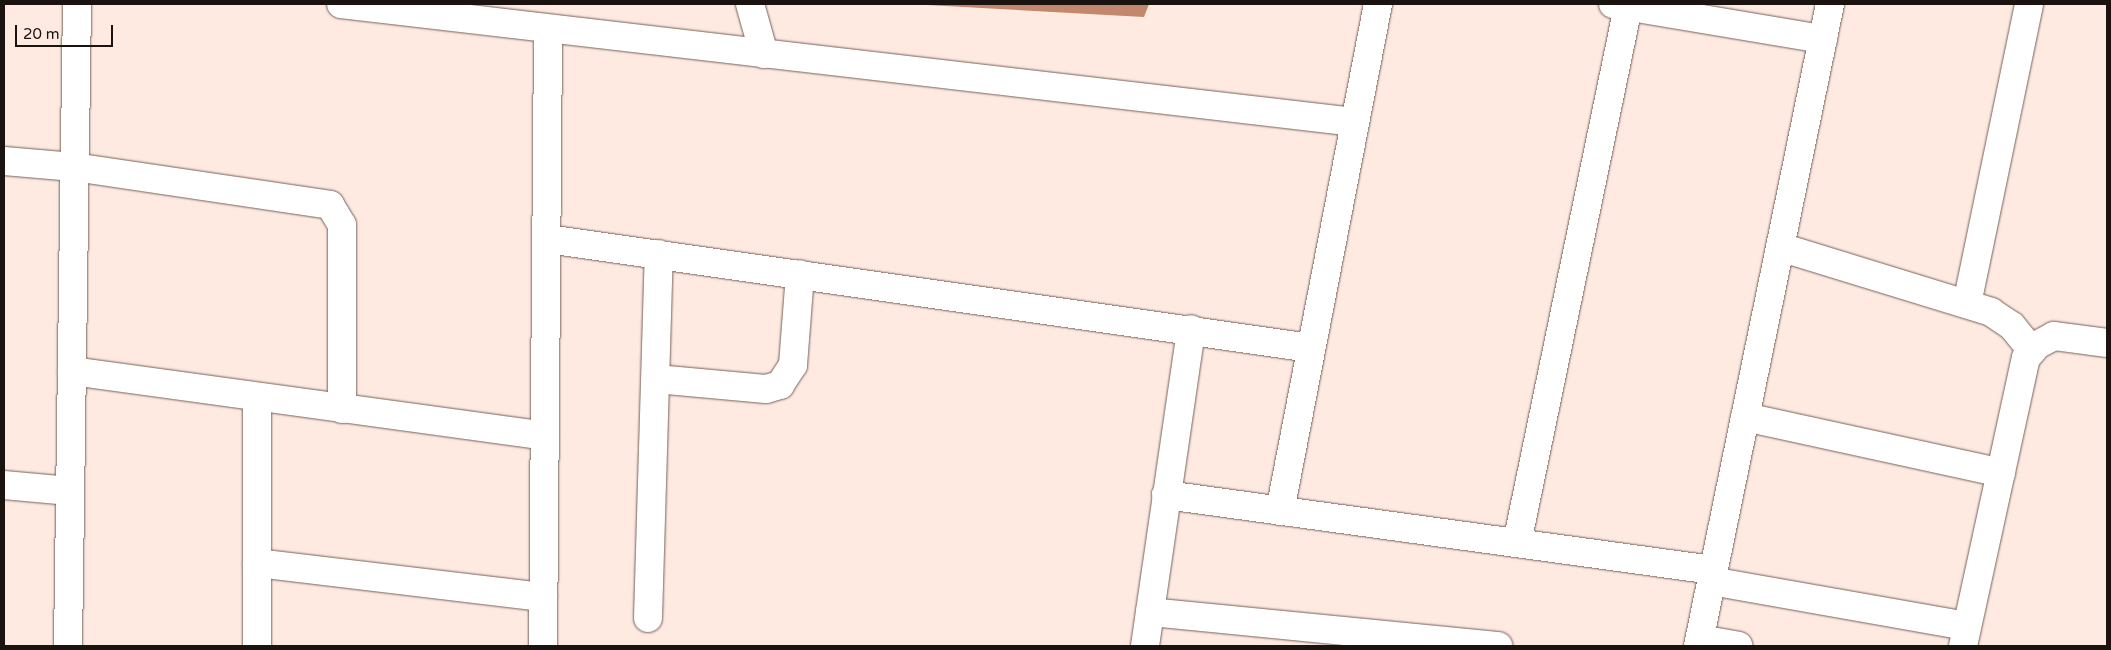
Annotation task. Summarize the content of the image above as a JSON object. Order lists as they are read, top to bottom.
{
  "scale_bar": "20 m"
}
